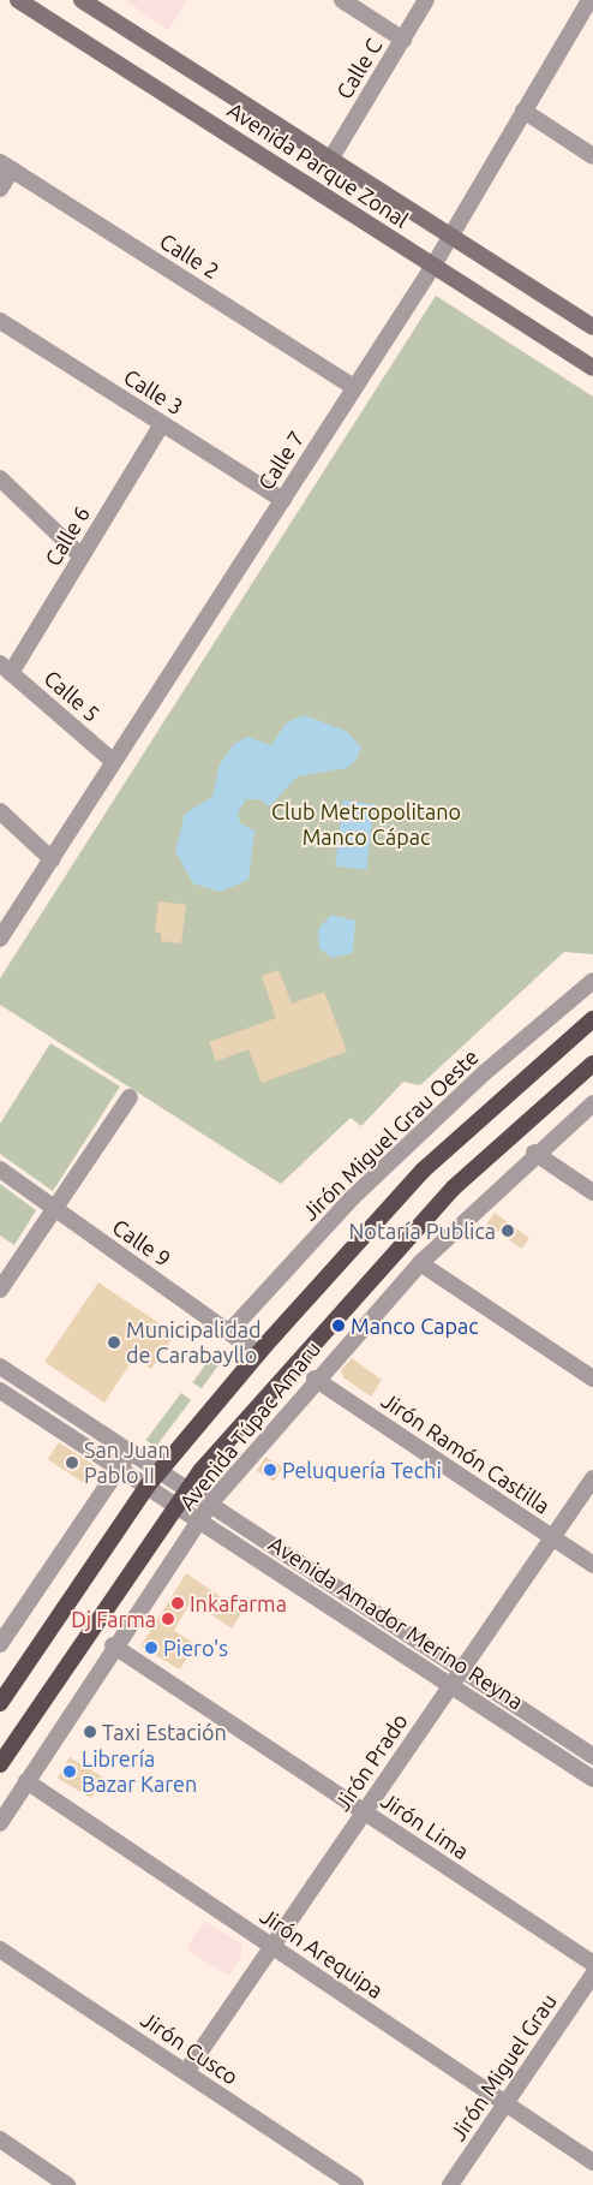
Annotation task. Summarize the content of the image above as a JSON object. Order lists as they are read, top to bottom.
{
  "streets": {
    "highway": ["Avenida Túpac Amaru"],
    "main road": ["Avenida Parque Zonal"],
    "street": [
      "Calle C",
      "Calle 2",
      "Calle 3",
      "Calle 7",
      "Calle 6",
      "Calle 5",
      "Jirón Miguel Grau Oeste",
      "Calle 9",
      "Jirón Ramón Castilla",
      "Avenida Amador Merino Reyna",
      "Jirón Prado",
      "Jirón Lima",
      "Jirón Arequipa",
      "Jirón Cusco",
      "Jirón Miguel Grau"
    ]
  },
  "crossings": [
    ["Calle C", "Avenida Parque Zonal"],
    ["Avenida Parque Zonal", "Calle 7"],
    ["Calle 2", "Calle 7"],
    ["Calle 3", "Calle 7"],
    ["Calle 3", "Calle 6"],
    ["Calle 7", "Calle 5"],
    ["Calle 6", "Calle 5"],
    ["Jirón Miguel Grau Oeste", "Calle 9"],
    ["Calle 9", "Avenida Túpac Amaru"],
    ["Avenida Túpac Amaru", "Jirón Ramón Castilla"],
    ["Avenida Túpac Amaru", "Avenida Amador Merino Reyna"],
    ["Avenida Túpac Amaru", "Jirón Lima"],
    ["Avenida Túpac Amaru", "Jirón Arequipa"],
    ["Jirón Ramón Castilla", "Jirón Prado"],
    ["Avenida Amador Merino Reyna", "Jirón Prado"],
    ["Jirón Prado", "Jirón Lima"],
    ["Jirón Prado", "Jirón Arequipa"],
    ["Jirón Prado", "Jirón Cusco"],
    ["Jirón Arequipa", "Jirón Miguel Grau"]
  ],
  "parks": ["Club Metropolitano Manco Cápac"],
  "places": [
    "Notaría Publica",
    "Manco Capac",
    "Municipalidad de Carabayllo",
    "San Juan Pablo II",
    "Peluquería Techi",
    "Inkafarma",
    "Dj Farma",
    "Piero's",
    "Taxi Estación",
    "Librería Bazar Karen"
  ]
}
